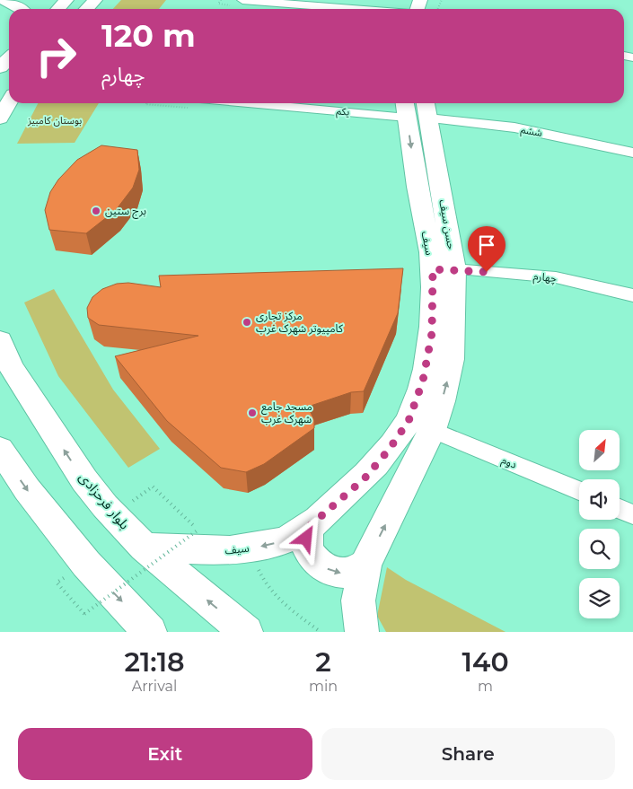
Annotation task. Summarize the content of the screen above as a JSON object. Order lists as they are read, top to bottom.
{
  "streets": {
    "street": [
      "یکم",
      "ششم",
      "سیف",
      "چهارم",
      "دوم",
      "بلوار فرحزادی"
    ]
  },
  "crossings": [
    ["یکم", "ششم"],
    ["یکم", "سیف"],
    ["ششم", "سیف"],
    ["سیف", "چهارم"],
    ["سیف", "بلوار فرحزادی"]
  ],
  "parks": ["بوستان کامبیز"],
  "places": ["برج ستین", "مرکز تجاری کامپیوتر شهرک غرب", "مسجد جامع شهرک غرب"],
  "north": "top right",
  "page": {
    "turn": ["120 m", "چهارم"],
    "eta": [
      "21:18",
      "Arrival",
      "2",
      "min",
      "140",
      "m"
    ],
    "buttons": ["Exit", "Share"]
  }
}
